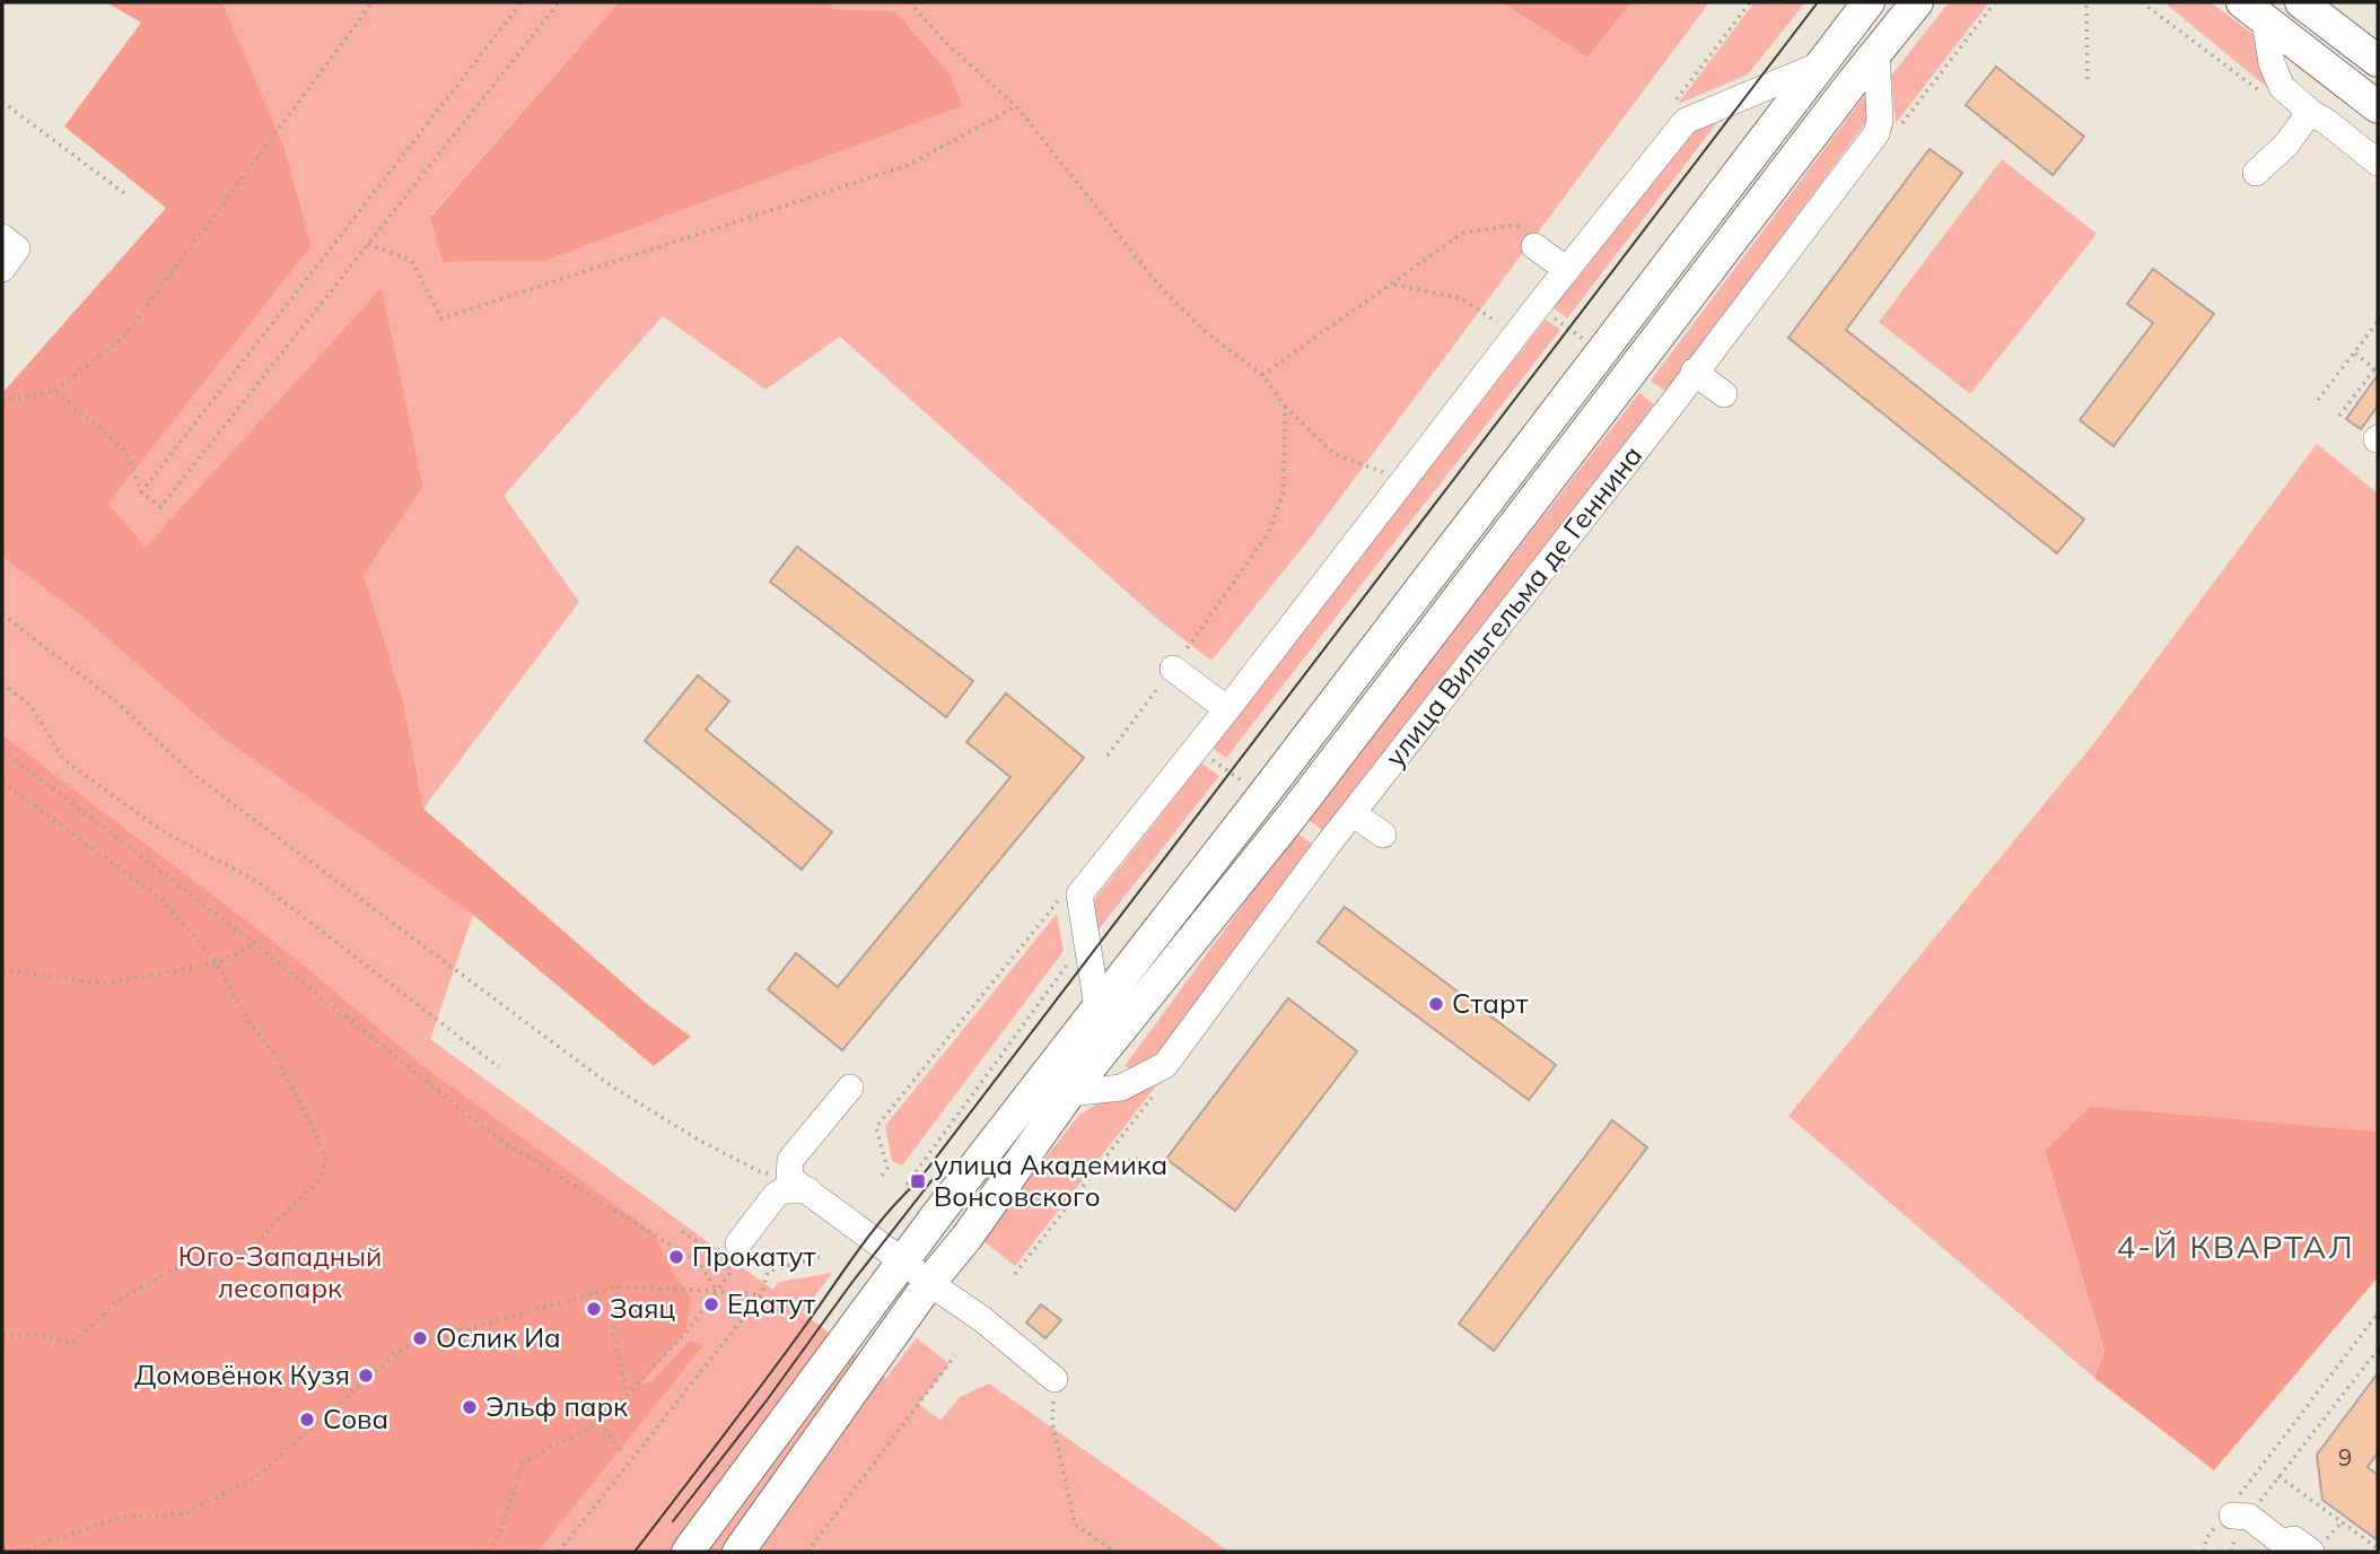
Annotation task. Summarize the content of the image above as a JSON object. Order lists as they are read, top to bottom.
{
  "streets": {
    "main road": ["улица Вильгельма де Геннина"]
  },
  "districts": ["4-Й КВАРТАЛ"],
  "parks": ["Юго-Западный лесопарк"],
  "places": {
    "other": [
      "Старт",
      "Прокатут",
      "Едатут",
      "Заяц",
      "Ослик Иа",
      "Домовёнок Кузя",
      "Эльф парк",
      "Сова"
    ],
    "transit": ["улица Академика Вонсовского"]
  },
  "house_numbers": ["9"]
}
